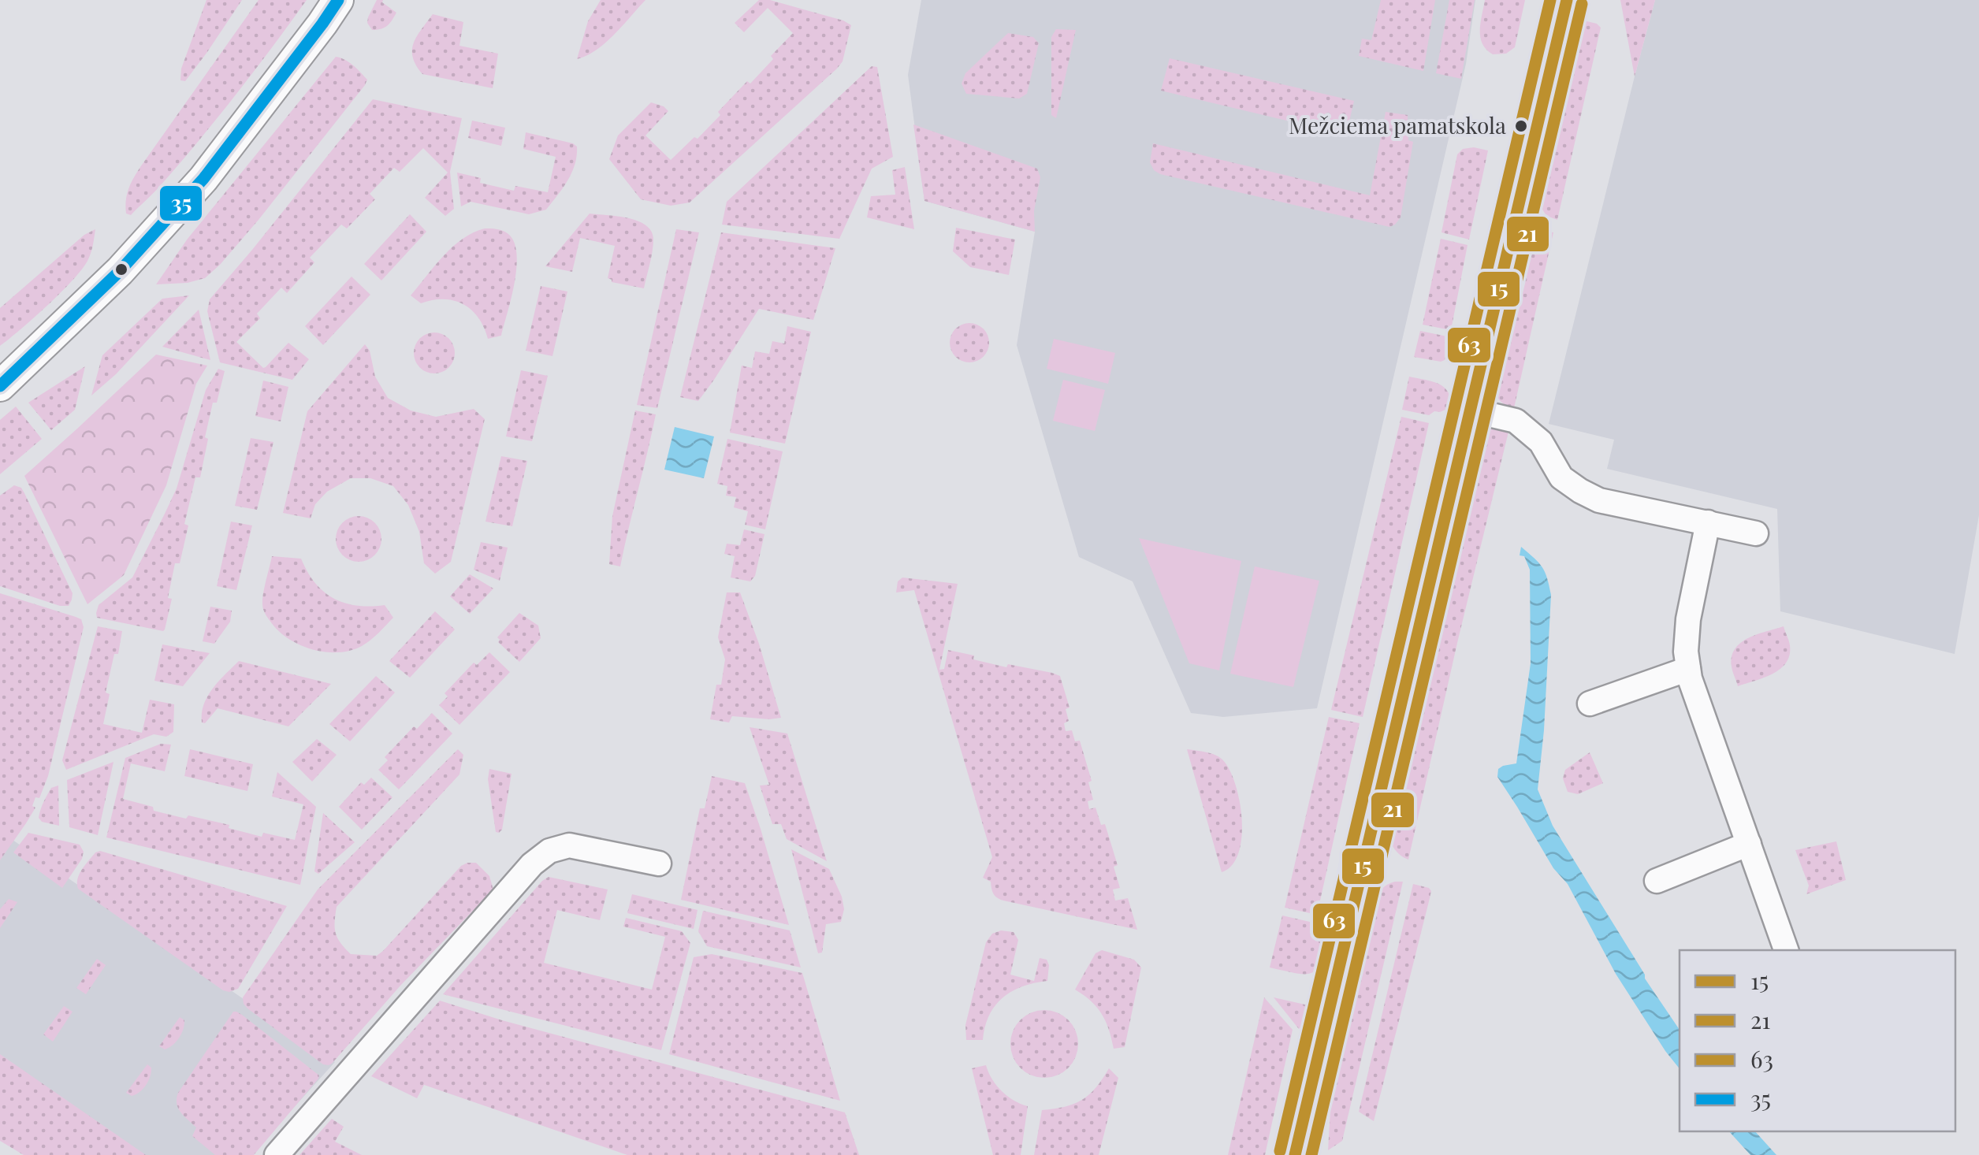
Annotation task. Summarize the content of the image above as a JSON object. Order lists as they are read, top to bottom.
{
  "places": ["Mežciema pamatskola"],
  "lines": [
    "transit line 15",
    "transit line 63",
    "transit line 35",
    "transit line 21"
  ],
  "legend": [
    "15",
    "21",
    "63",
    "35"
  ]
}
